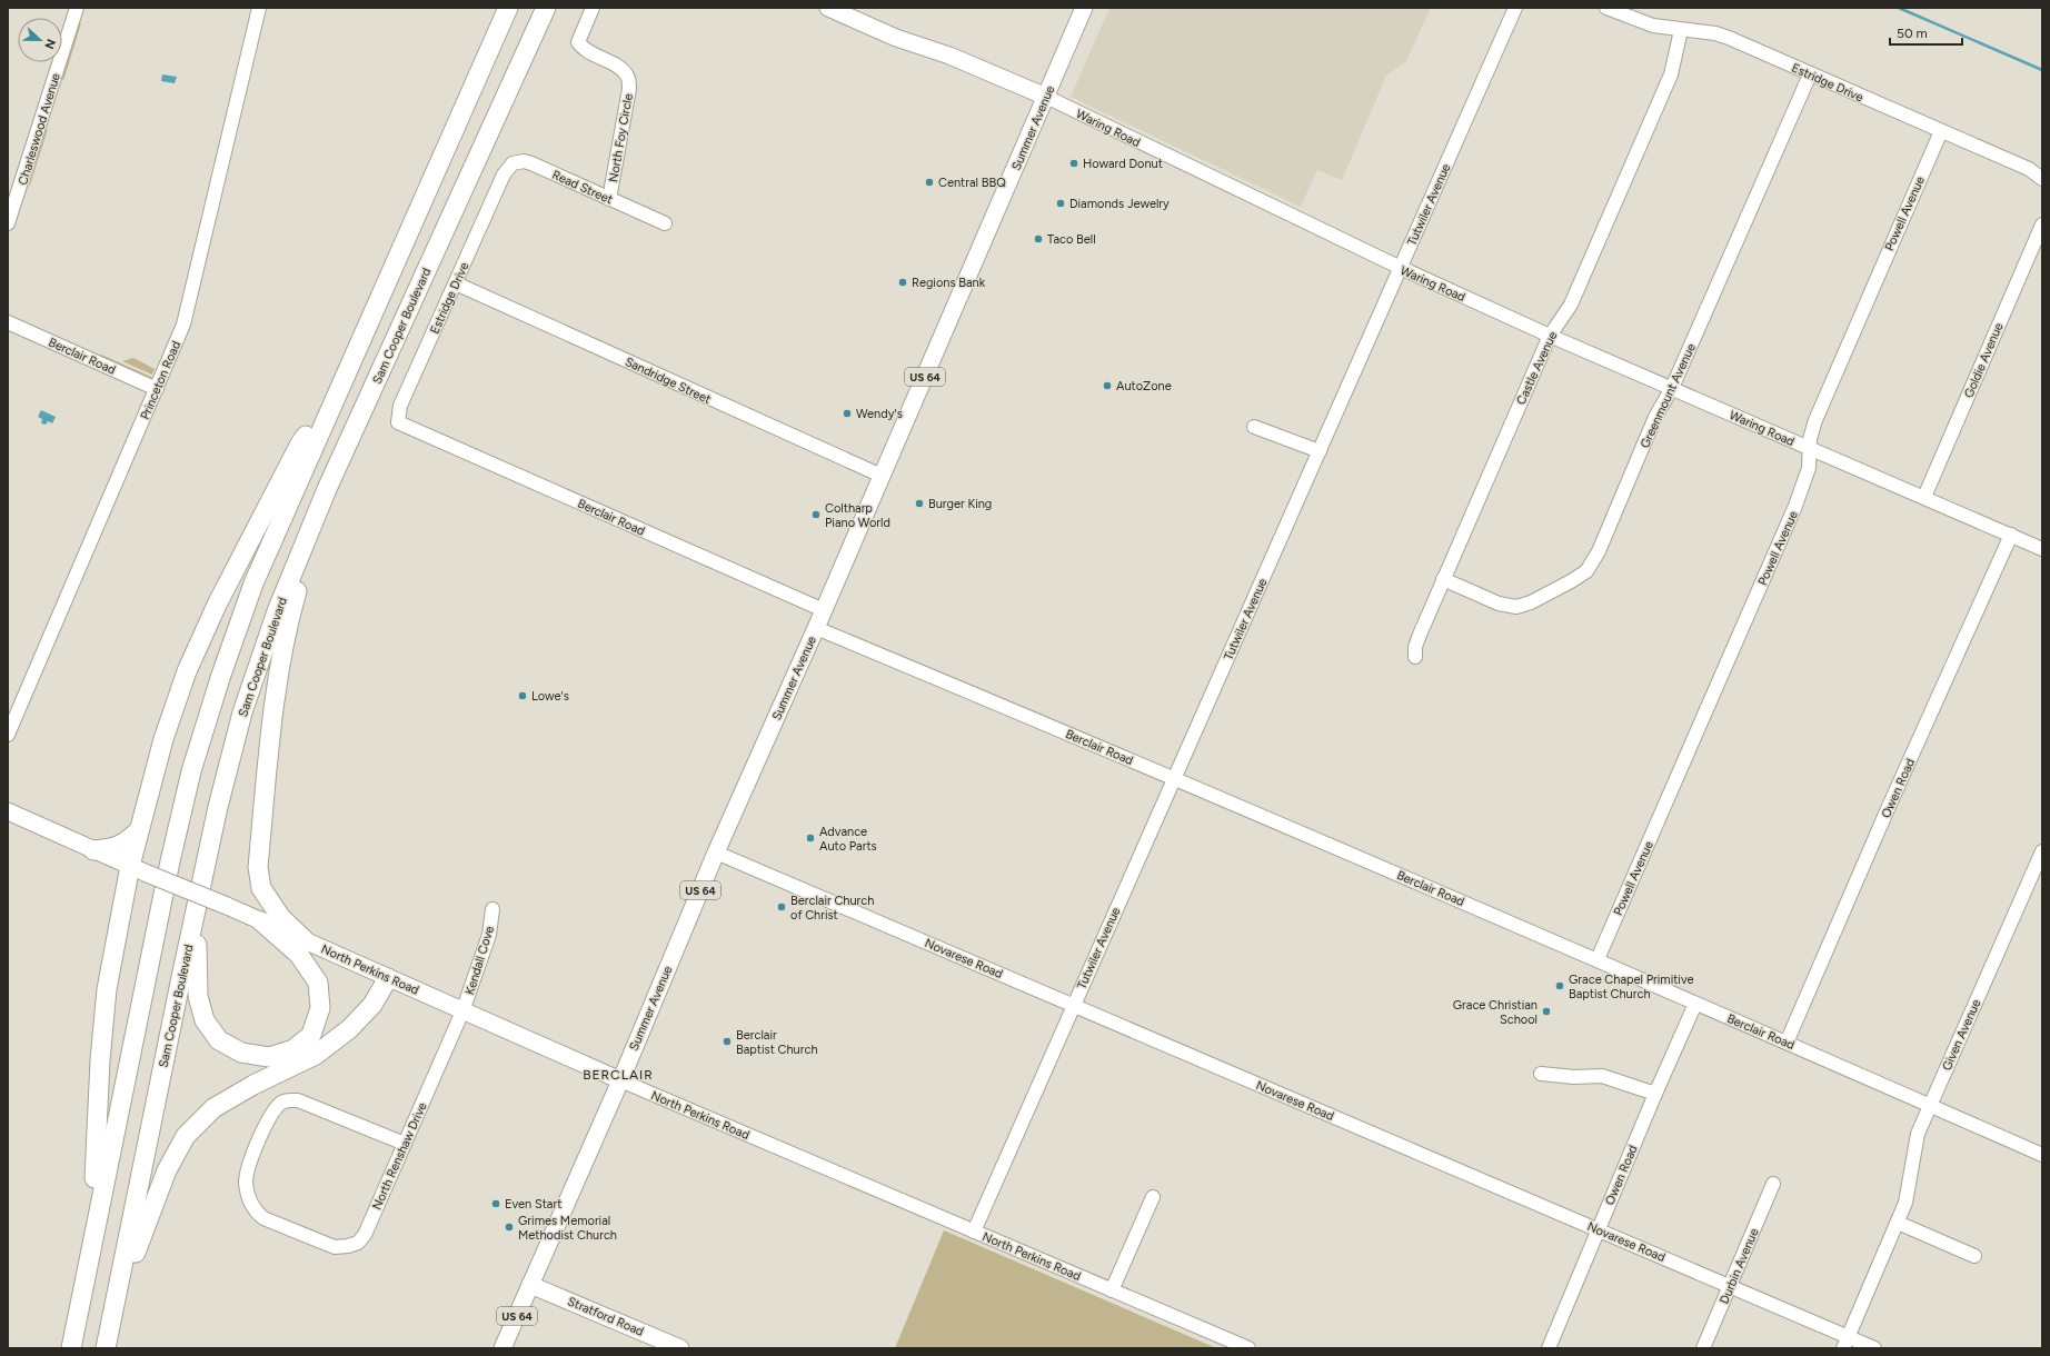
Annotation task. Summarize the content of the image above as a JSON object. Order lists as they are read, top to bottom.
{
  "streets": {
    "highway": ["Sam Cooper Boulevard"],
    "main road": [
      "Summer Avenue",
      "Waring Road",
      "US 64",
      "North Perkins Road",
      "Stratford Road"
    ],
    "street": [
      "Estridge Drive",
      "Charleswood Avenue",
      "North Foy Circle",
      "Read Street",
      "Tutwiler Avenue",
      "Powell Avenue",
      "Berclair Road",
      "Goldie Avenue",
      "Castle Avenue",
      "Princeton Road",
      "Sandridge Street",
      "Greenmount Avenue",
      "Owen Road",
      "Novarese Road",
      "Kendall Cove",
      "Given Avenue",
      "North Renshaw Drive",
      "Durbin Avenue"
    ]
  },
  "crossings": [
    ["Estridge Drive", "Read Street"],
    ["Estridge Drive", "Powell Avenue"],
    ["Estridge Drive", "Berclair Road"],
    ["Estridge Drive", "Castle Avenue"],
    ["Estridge Drive", "Sandridge Street"],
    ["Estridge Drive", "Greenmount Avenue"],
    ["Summer Avenue", "Waring Road"],
    ["Summer Avenue", "Berclair Road"],
    ["Summer Avenue", "Sandridge Street"],
    ["Summer Avenue", "Novarese Road"],
    ["Summer Avenue", "North Perkins Road"],
    ["Summer Avenue", "Stratford Road"],
    ["Waring Road", "Tutwiler Avenue"],
    ["Waring Road", "Powell Avenue"],
    ["Waring Road", "Goldie Avenue"],
    ["Waring Road", "Castle Avenue"],
    ["Waring Road", "Greenmount Avenue"],
    ["Waring Road", "Owen Road"],
    ["North Foy Circle", "Read Street"],
    ["Tutwiler Avenue", "Berclair Road"],
    ["Tutwiler Avenue", "Novarese Road"],
    ["Tutwiler Avenue", "North Perkins Road"],
    ["Powell Avenue", "Berclair Road"],
    ["Berclair Road", "Princeton Road"],
    ["Berclair Road", "Owen Road"],
    ["Berclair Road", "Given Avenue"],
    ["Castle Avenue", "Greenmount Avenue"],
    ["Owen Road", "Novarese Road"],
    ["Novarese Road", "Given Avenue"],
    ["Novarese Road", "Durbin Avenue"],
    ["Kendall Cove", "North Perkins Road"],
    ["Kendall Cove", "North Renshaw Drive"],
    ["North Perkins Road", "North Renshaw Drive"]
  ],
  "districts": ["BERCLAIR"],
  "places": [
    "Howard Donut",
    "Central BBQ",
    "Diamonds Jewelry",
    "Taco Bell",
    "Regions Bank",
    "AutoZone",
    "Wendy's",
    "Burger King",
    "Coltharp Piano World",
    "Lowe's",
    "Advance Auto Parts",
    "Berclair Church of Christ",
    "Grace Chapel Primitive Baptist Church",
    "Grace Christian School",
    "Berclair Baptist Church",
    "Even Start",
    "Grimes Memorial Methodist Church"
  ],
  "scale_bar": "50 m",
  "north": "right"
}
